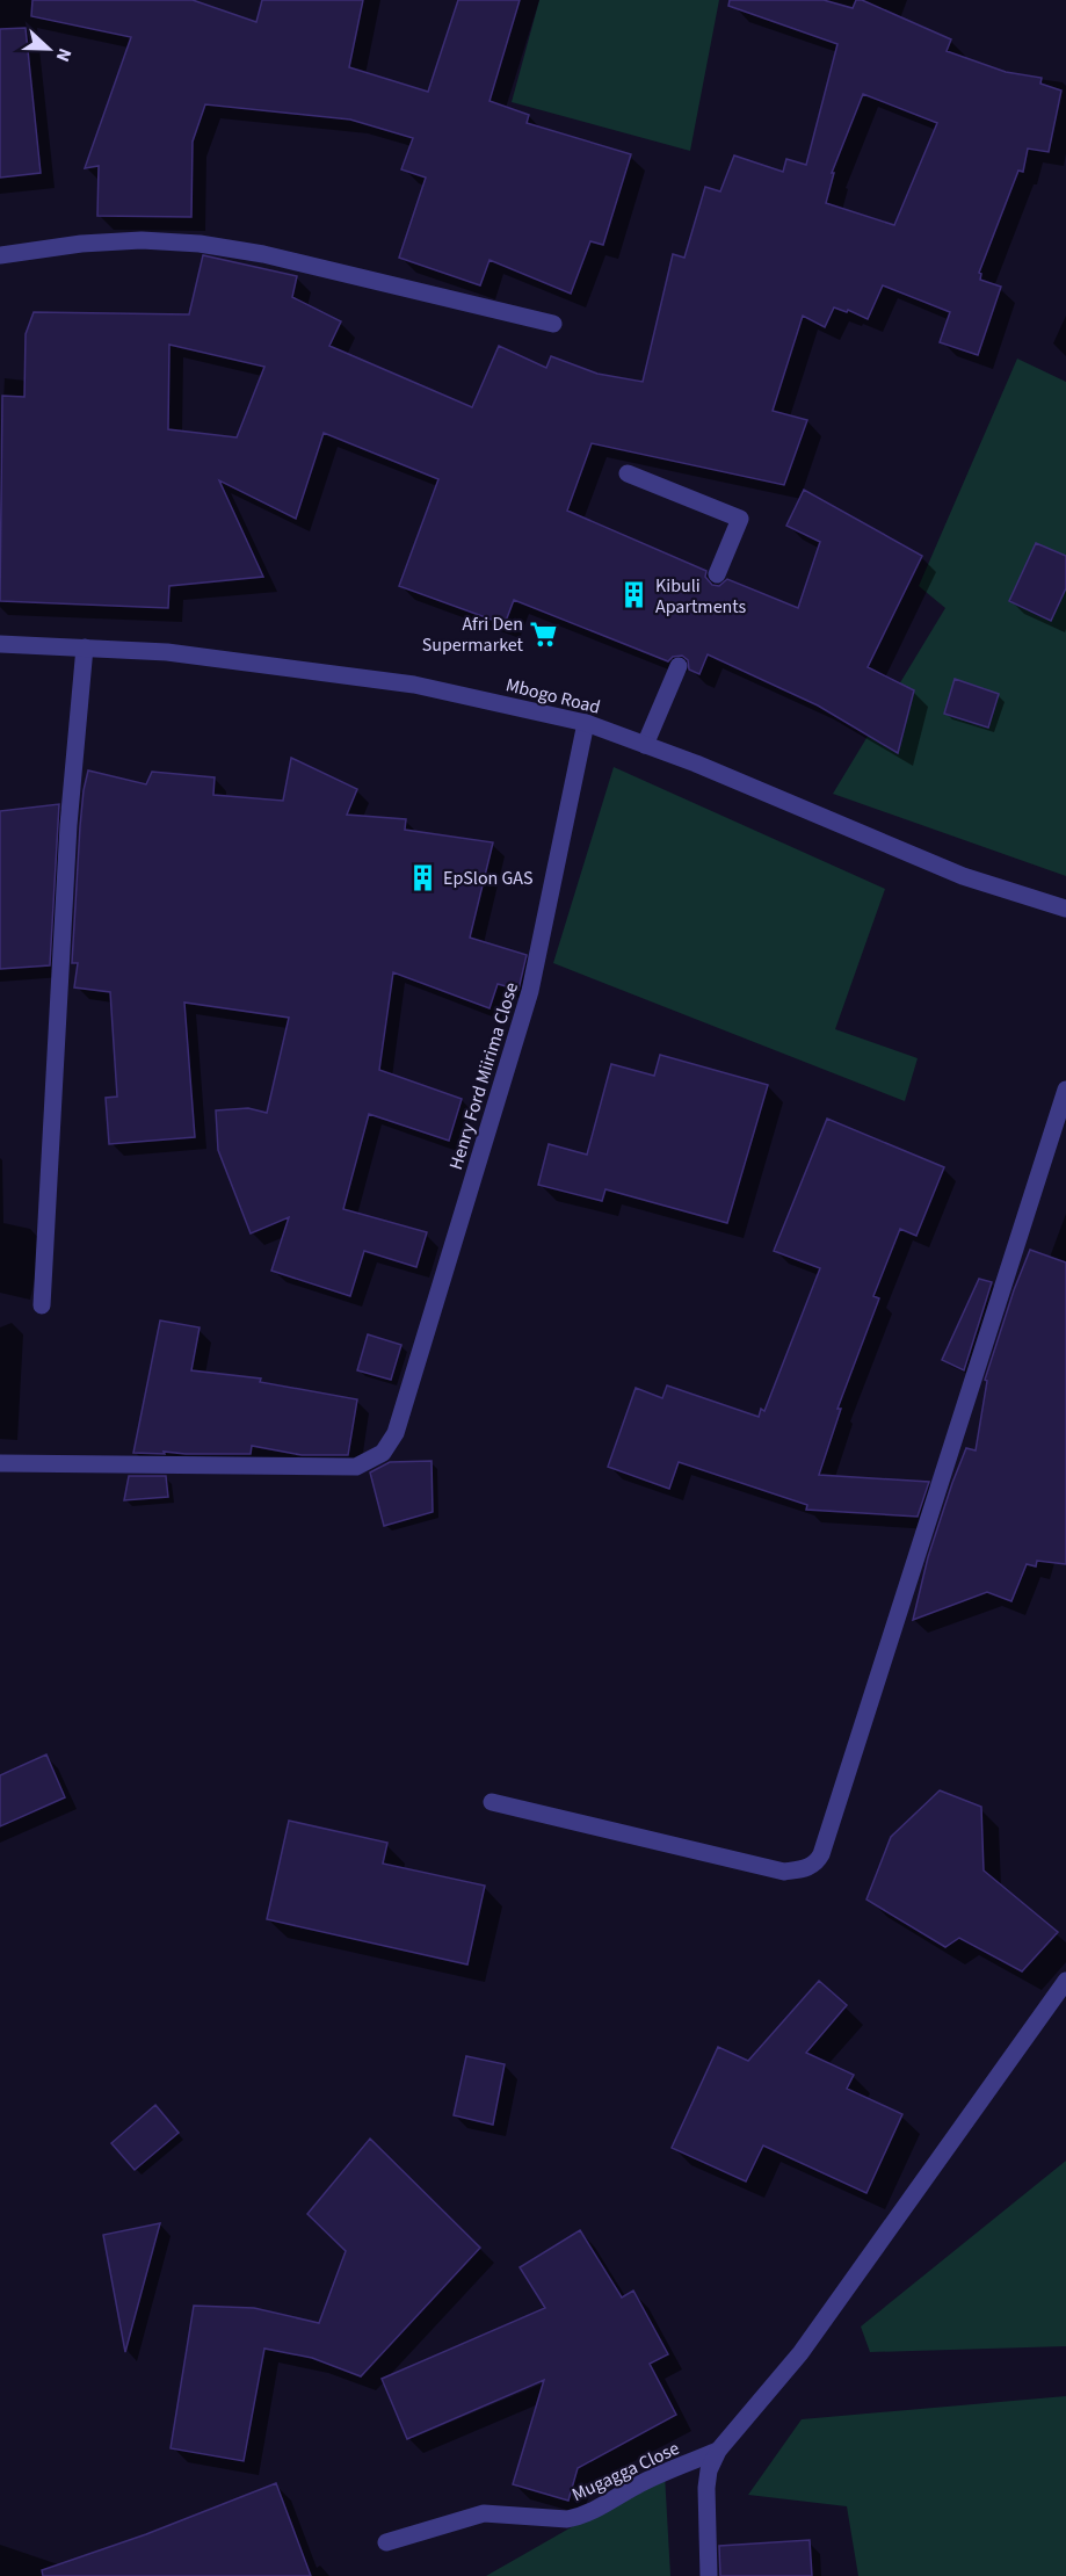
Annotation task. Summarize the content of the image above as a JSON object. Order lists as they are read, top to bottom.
{
  "streets": {
    "street": ["Mbogo Road", "Henry Ford Miirima Close", "Mugagga Close"]
  },
  "crossings": [
    ["Mbogo Road", "Henry Ford Miirima Close"]
  ],
  "places": {
    "building": ["Kibuli Apartments", "EpSlon GAS"],
    "supermarket": ["Afri Den Supermarket"]
  },
  "north": "right"
}
